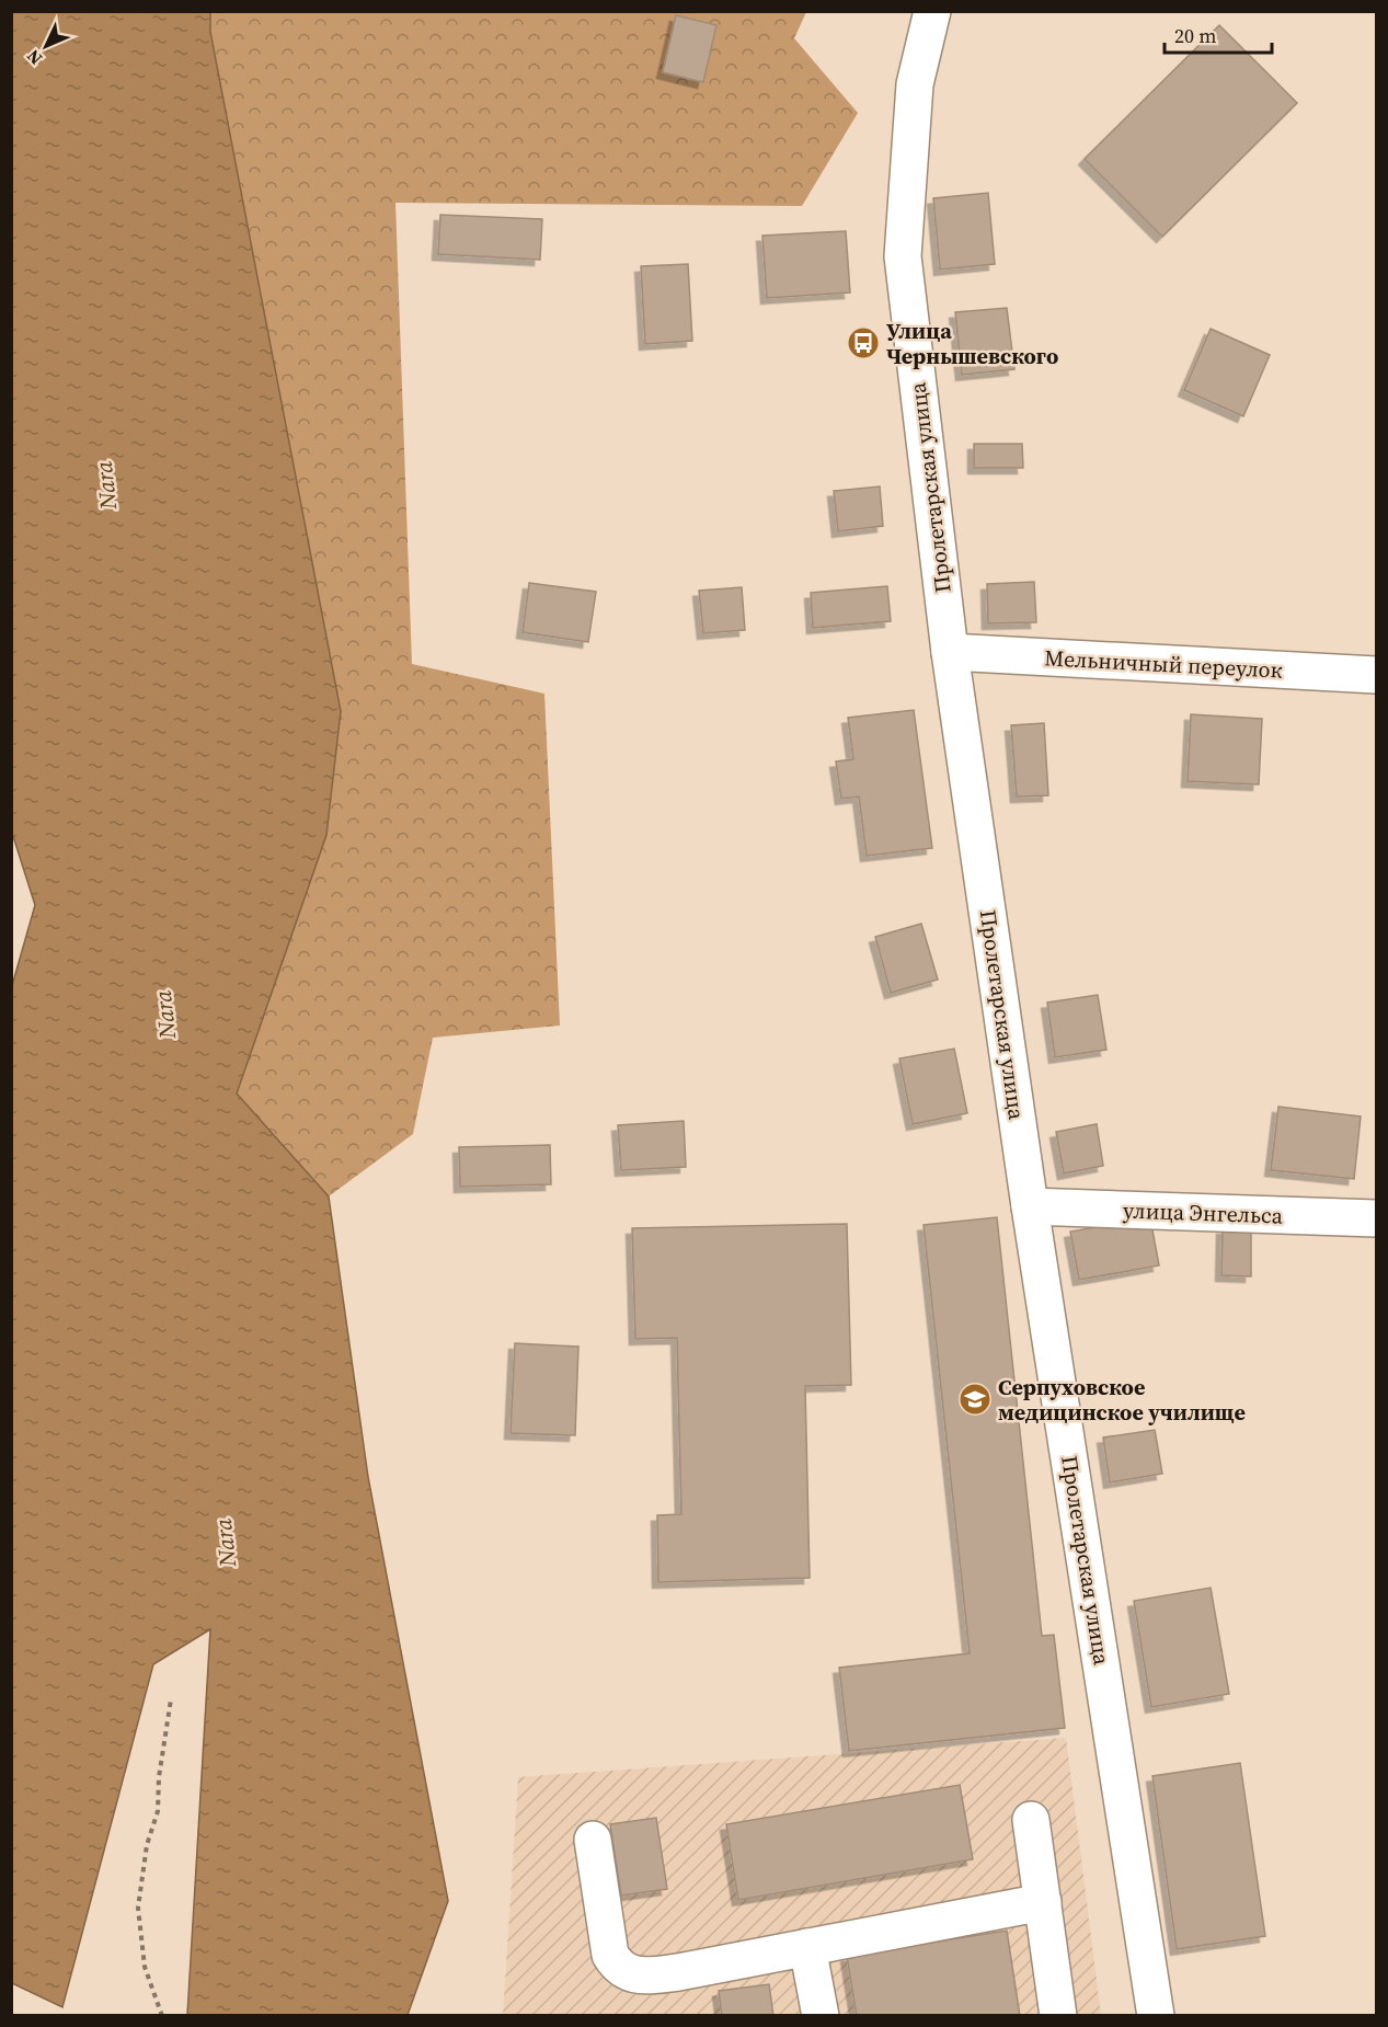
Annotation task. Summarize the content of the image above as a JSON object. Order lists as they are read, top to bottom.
{
  "streets": {
    "street": ["Пролетарская улица", "Мельничный переулок", "улица Энгельса"]
  },
  "crossings": [
    ["Пролетарская улица", "Мельничный переулок"],
    ["Пролетарская улица", "улица Энгельса"]
  ],
  "water": ["Nara"],
  "places": {
    "bus stop": ["Улица Чернышевского"],
    "school or university": ["Серпуховское медицинское училище"]
  },
  "scale_bar": "20 m",
  "north": "bottom left"
}
